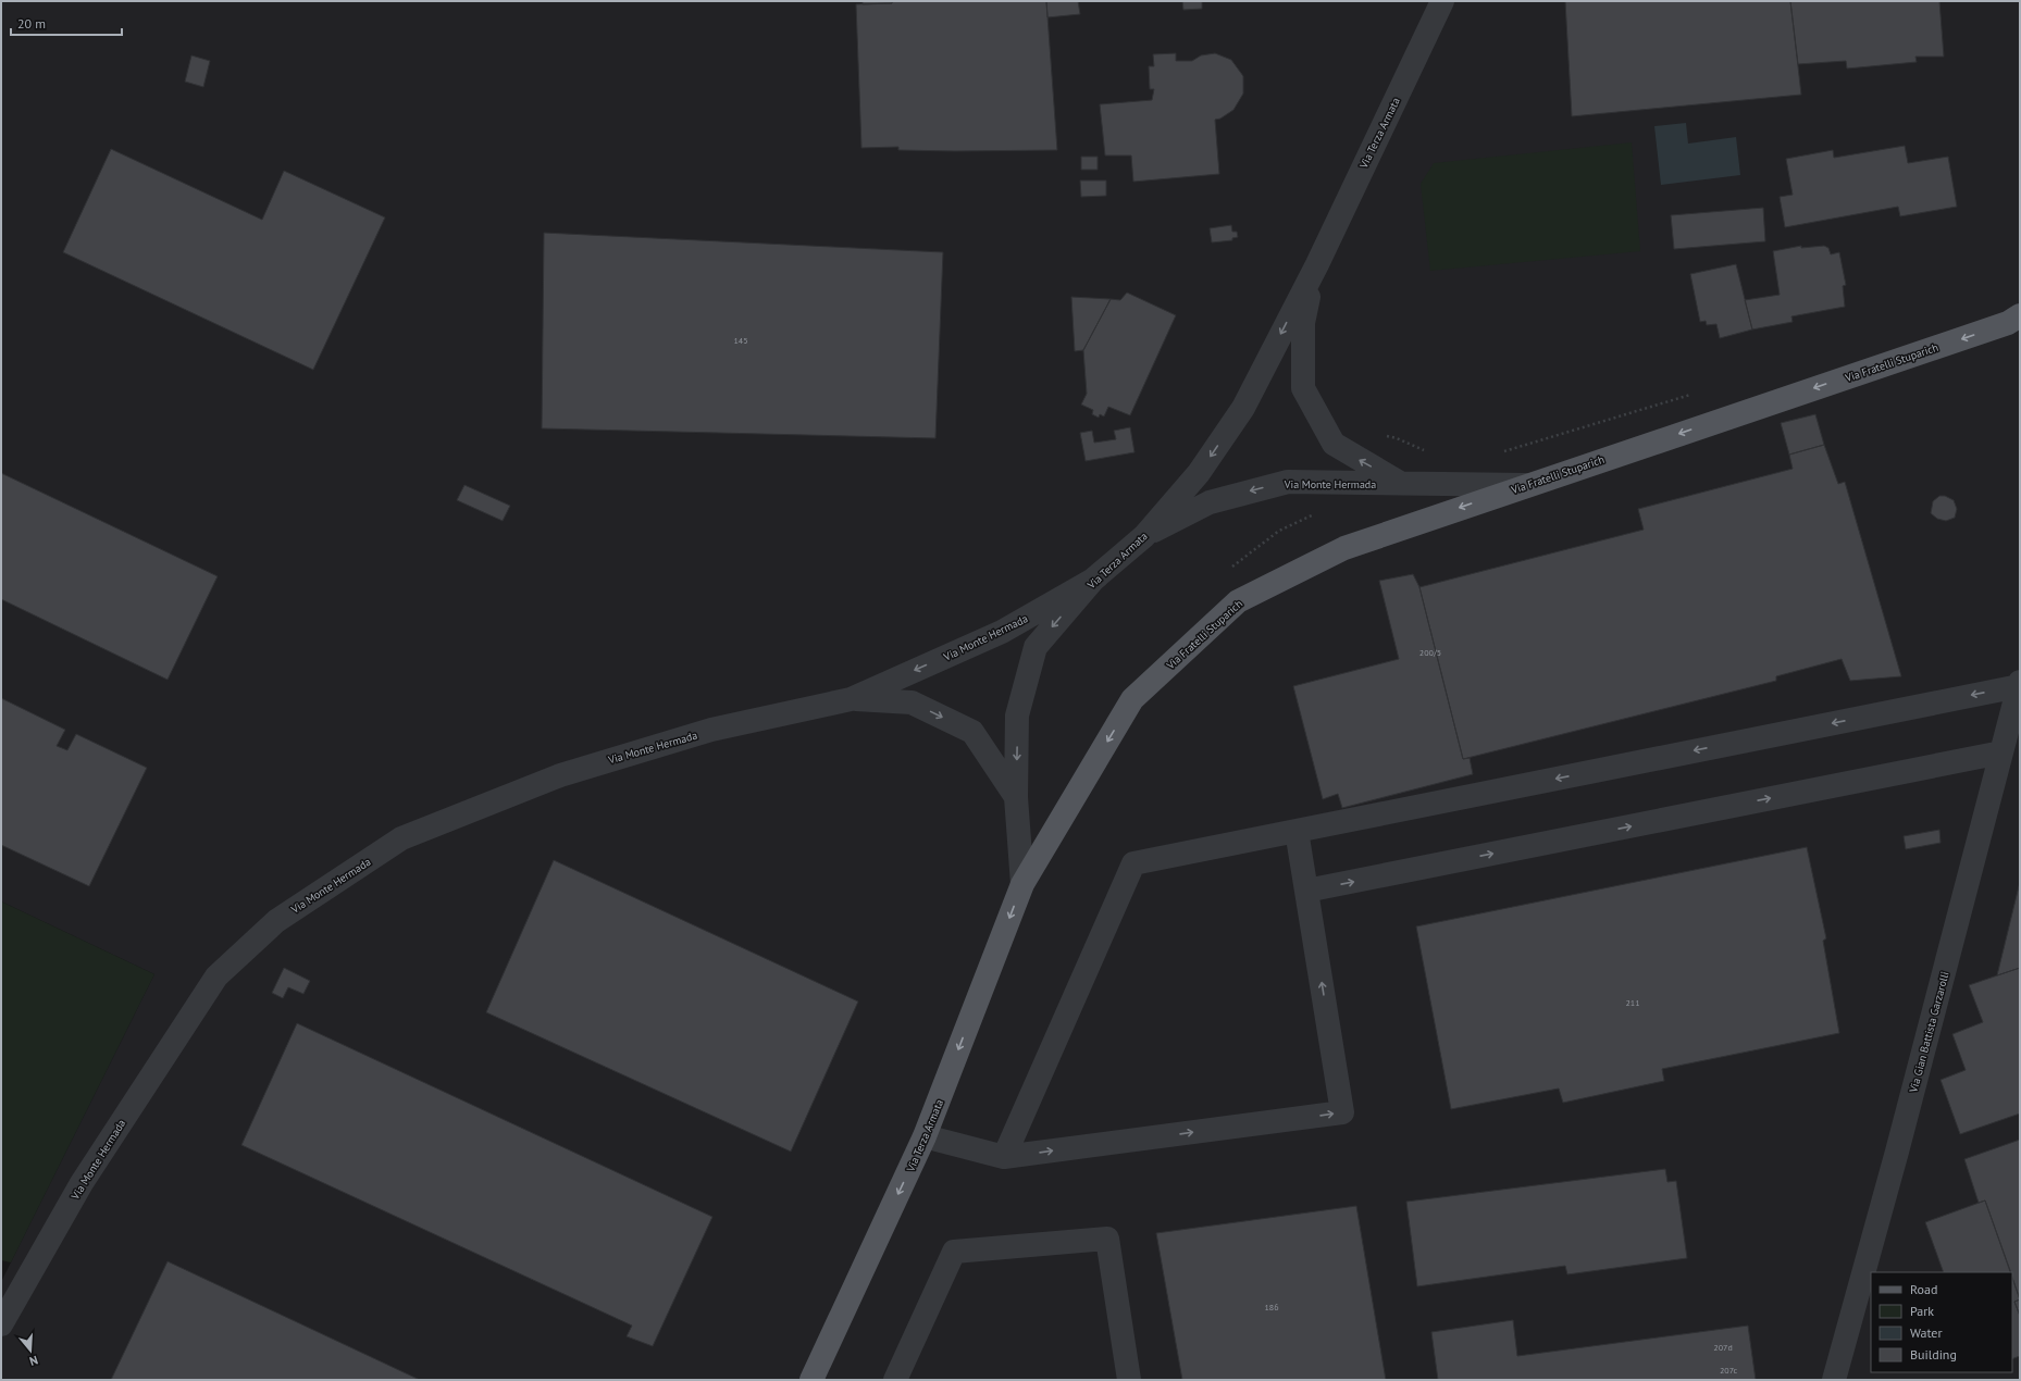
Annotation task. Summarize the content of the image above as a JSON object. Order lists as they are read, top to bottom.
{
  "streets": {
    "main road": ["Via Terza Armata", "Via Fratelli Stuparich"],
    "street": ["Via Monte Hermada", "Via Gian Battista Garzarolli"]
  },
  "crossings": [
    ["Via Terza Armata", "Via Fratelli Stuparich"],
    ["Via Terza Armata", "Via Monte Hermada"],
    ["Via Fratelli Stuparich", "Via Monte Hermada"]
  ],
  "one_way": ["Via Terza Armata", "Via Fratelli Stuparich"],
  "house_numbers": [
    "145",
    "200/5",
    "211",
    "186",
    "207d",
    "207c"
  ],
  "legend": [
    "Road",
    "Park",
    "Water",
    "Building"
  ],
  "scale_bar": "20 m",
  "north": "bottom"
}
